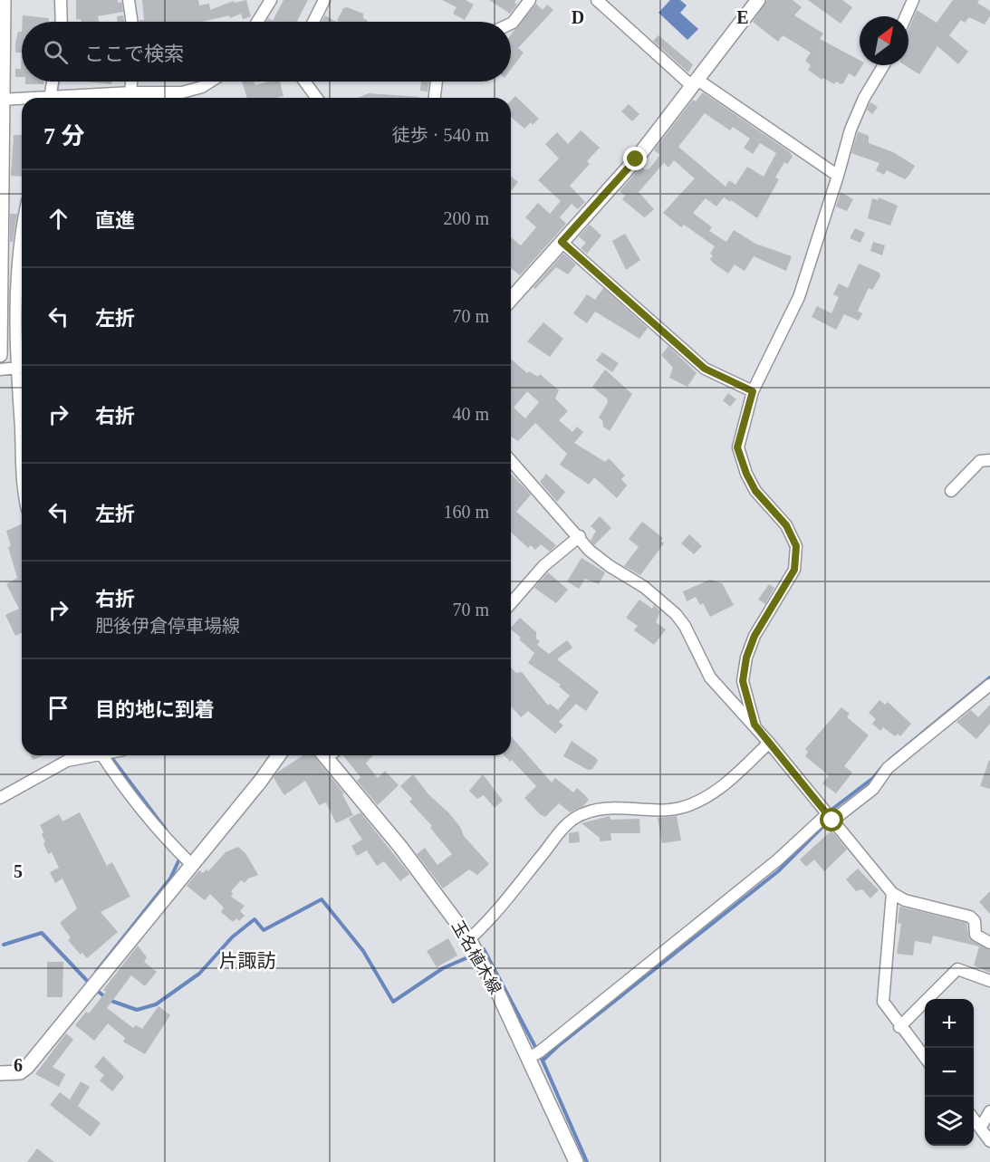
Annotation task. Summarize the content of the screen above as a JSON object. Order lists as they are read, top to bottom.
{
  "streets": {
    "main road": ["玉名植木線"]
  },
  "districts": ["片諏訪"],
  "north": "top right",
  "page": {
    "search": "ここで検索",
    "heading": ["7 分", "徒歩 · 540 m"],
    "list": [
      ["直進", "200 m"],
      ["左折", "70 m"],
      ["右折", "40 m"],
      ["左折", "160 m"],
      ["右折", "肥後伊倉停車場線", "70 m"],
      "目的地に到着"
    ],
    "map_buttons": ["+", "−"]
  },
  "grid": {
    "columns": ["D", "E"],
    "rows": ["5", "6"]
  }
}
